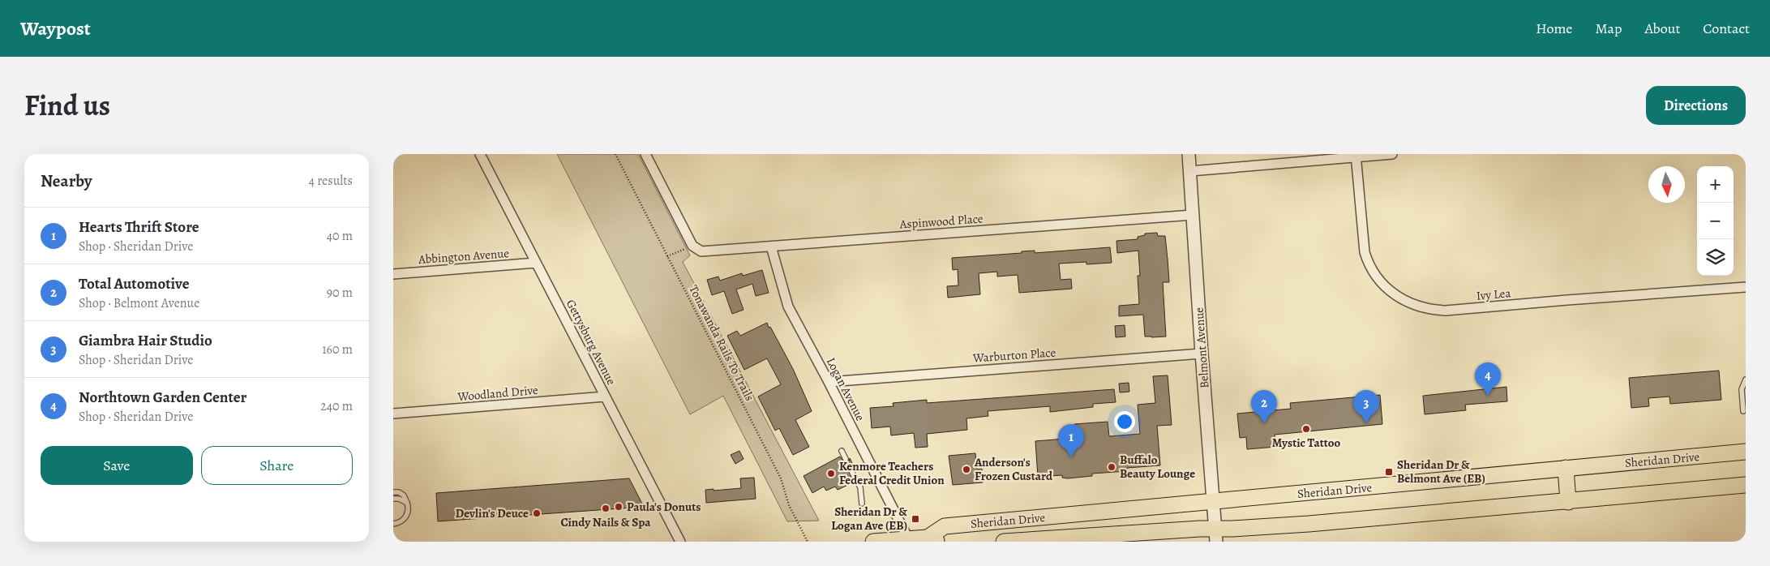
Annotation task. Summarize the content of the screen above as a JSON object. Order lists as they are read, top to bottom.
{
  "streets": {
    "main road": ["Sheridan Drive"],
    "street": [
      "Aspinwood Place",
      "Abbington Avenue",
      "Ivy Lea",
      "Gettysburg Avenue",
      "Belmont Avenue",
      "Warburton Place",
      "Logan Avenue",
      "Woodland Drive"
    ],
    "path": ["Tonawanda Rails To Trails"]
  },
  "crossings": [
    ["Aspinwood Place", "Belmont Avenue"],
    ["Aspinwood Place", "Logan Avenue"],
    ["Abbington Avenue", "Gettysburg Avenue"],
    ["Gettysburg Avenue", "Woodland Drive"],
    ["Belmont Avenue", "Warburton Place"],
    ["Belmont Avenue", "Sheridan Drive"],
    ["Warburton Place", "Logan Avenue"],
    ["Logan Avenue", "Sheridan Drive"]
  ],
  "places": {
    "other": [
      "Mystic Tattoo",
      "Buffalo Beauty Lounge",
      "Anderson's Frozen Custard",
      "Kenmore Teachers Federal Credit Union",
      "Paula's Donuts",
      "Cindy Nails & Spa",
      "Devlin's Deuce"
    ],
    "transit": ["Sheridan Dr & Belmont Ave (EB)", "Sheridan Dr & Logan Ave (EB)"]
  },
  "north": "bottom",
  "page": {
    "header": "Waypost",
    "nav": [
      "Home",
      "Map",
      "About",
      "Contact"
    ],
    "title": "Find us",
    "buttons": [
      "Directions",
      ["Save", "Share"]
    ],
    "heading": ["Nearby", "4 results"],
    "map_buttons": ["+", "−"],
    "list": [
      {
        "mark": "1",
        "name": "Hearts Thrift Store",
        "note": "Shop · Sheridan Drive",
        "value": "40 m"
      },
      {
        "mark": "2",
        "name": "Total Automotive",
        "note": "Shop · Belmont Avenue",
        "value": "90 m"
      },
      {
        "mark": "3",
        "name": "Giambra Hair Studio",
        "note": "Shop · Sheridan Drive",
        "value": "160 m"
      },
      {
        "mark": "4",
        "name": "Northtown Garden Center",
        "note": "Shop · Sheridan Drive",
        "value": "240 m"
      }
    ],
    "pins": [
      "4",
      "2",
      "3",
      "1"
    ]
  }
}
